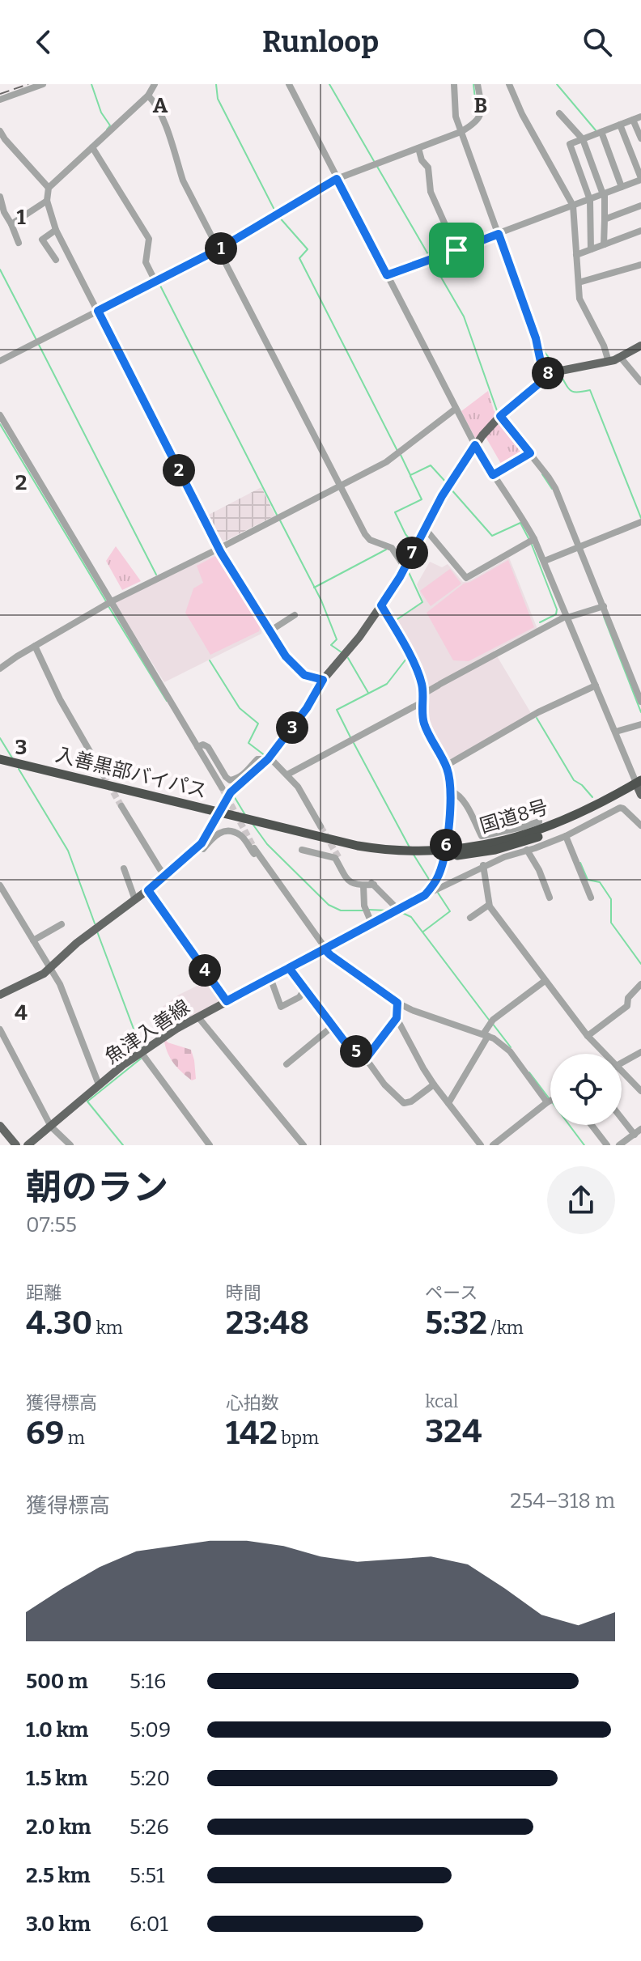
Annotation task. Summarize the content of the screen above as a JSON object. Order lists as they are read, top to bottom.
{
  "streets": {
    "highway": ["入善黒部バイパス", "国道8号"],
    "main road": ["魚津入善線"]
  },
  "crossings": [
    ["入善黒部バイパス", "国道8号"]
  ],
  "page": {
    "header": "Runloop",
    "pins": [
      "1",
      "8",
      "2",
      "7",
      "3",
      "6",
      "4",
      "5"
    ],
    "heading": ["朝のラン", "07:55"],
    "stats": [
      ["距離", "4.30 km"],
      ["時間", "23:48"],
      ["ペース", "5:32 /km"],
      ["獲得標高", "69 m"],
      ["心拍数", "142 bpm"],
      ["kcal", "324"]
    ],
    "chart": ["獲得標高", "254–318 m"],
    "list": [
      {
        "name": "500 m",
        "note": "5:16"
      },
      {
        "name": "1.0 km",
        "note": "5:09"
      },
      {
        "name": "1.5 km",
        "note": "5:20"
      },
      {
        "name": "2.0 km",
        "note": "5:26"
      },
      {
        "name": "2.5 km",
        "note": "5:51"
      },
      {
        "name": "3.0 km",
        "note": "6:01"
      }
    ]
  },
  "grid": {
    "columns": ["A", "B"],
    "rows": [
      "1",
      "2",
      "3",
      "4"
    ]
  }
}
